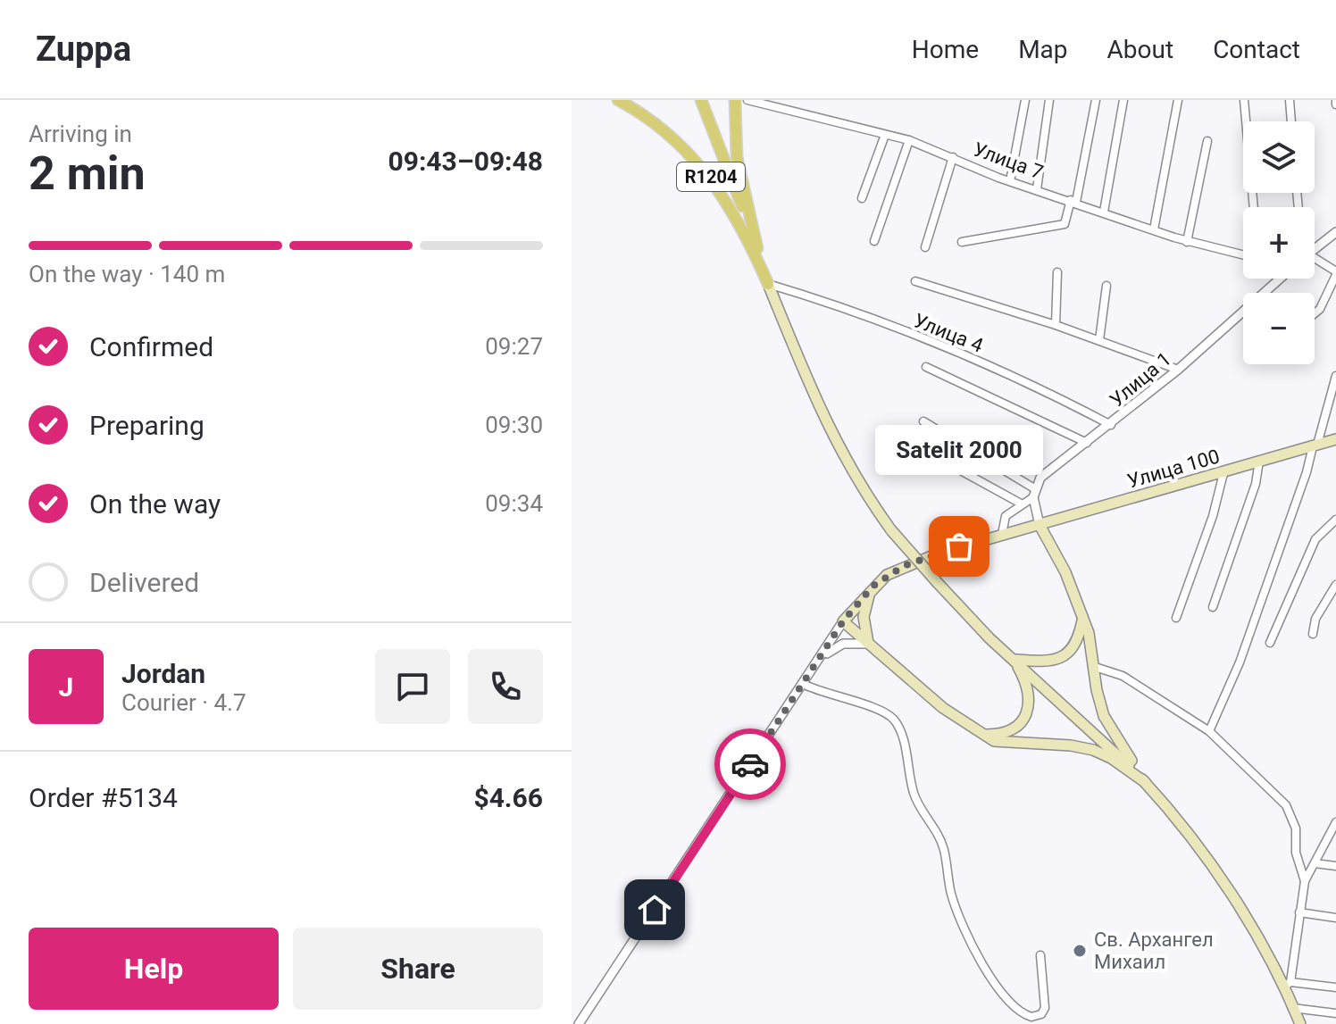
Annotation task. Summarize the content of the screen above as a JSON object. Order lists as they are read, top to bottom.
{
  "streets": {
    "main road": ["R1204", "Улица 100"],
    "street": ["Улица 7", "Улица 4", "Улица 1"]
  },
  "crossings": [
    ["R1204", "Улица 4"],
    ["Улица 4", "Улица 1"]
  ],
  "places": ["Satelit 2000", "Св. Архангел Михаил"],
  "page": {
    "header": "Zuppa",
    "nav": [
      "Home",
      "Map",
      "About",
      "Contact"
    ],
    "heading": ["2 min", "Arriving in", "09:43–09:48"],
    "panel": [
      "Jordan",
      "Courier · 4.7",
      "Order #5134",
      "$4.66"
    ],
    "map_buttons": ["+", "−"],
    "bar": "On the way · 140 m",
    "list": [
      ["Confirmed", "09:27"],
      ["Preparing", "09:30"],
      ["On the way", "09:34"],
      "Delivered"
    ],
    "bubble": "Satelit 2000",
    "round": "J",
    "buttons": ["Help", "Share"]
  }
}
